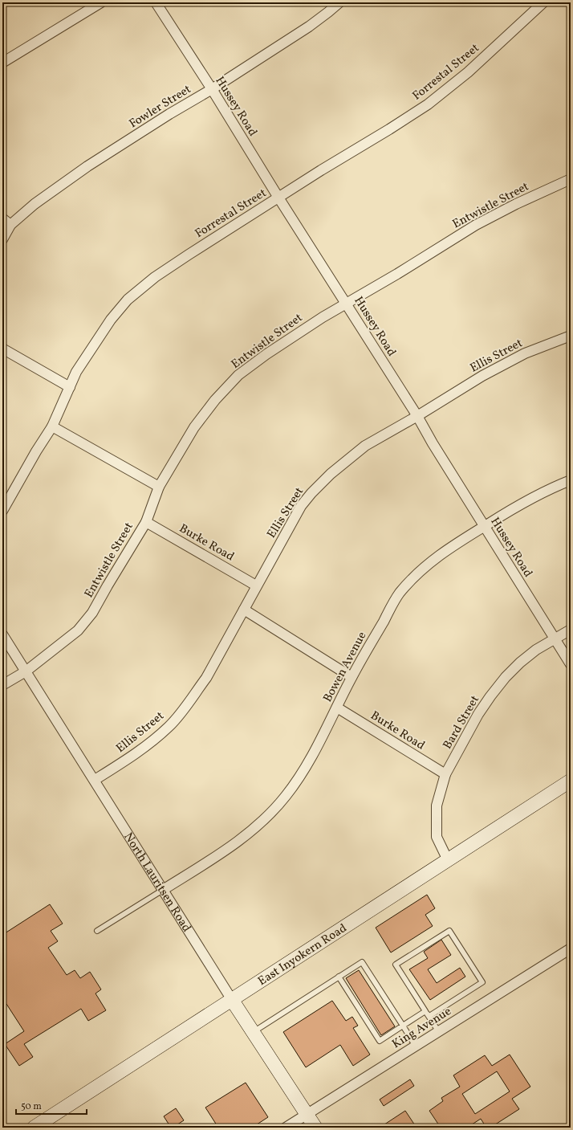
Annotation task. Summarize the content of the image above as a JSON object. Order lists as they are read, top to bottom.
{
  "streets": {
    "street": [
      "Forrestal Street",
      "Fowler Street",
      "Hussey Road",
      "Entwistle Street",
      "Ellis Street",
      "Burke Road",
      "Bowen Avenue",
      "Bard Street",
      "North Lauritsen Road",
      "East Inyokern Road",
      "King Avenue"
    ]
  },
  "crossings": [
    ["Forrestal Street", "Hussey Road"],
    ["Fowler Street", "Hussey Road"],
    ["Hussey Road", "Entwistle Street"],
    ["Hussey Road", "Ellis Street"],
    ["Hussey Road", "Bowen Avenue"],
    ["Hussey Road", "Bard Street"],
    ["Entwistle Street", "Burke Road"],
    ["Entwistle Street", "North Lauritsen Road"],
    ["Ellis Street", "Burke Road"],
    ["Ellis Street", "North Lauritsen Road"],
    ["Burke Road", "Bowen Avenue"],
    ["Burke Road", "Bard Street"],
    ["Bowen Avenue", "North Lauritsen Road"],
    ["Bard Street", "East Inyokern Road"],
    ["North Lauritsen Road", "East Inyokern Road"],
    ["North Lauritsen Road", "King Avenue"]
  ],
  "scale_bar": "50 m"
}
